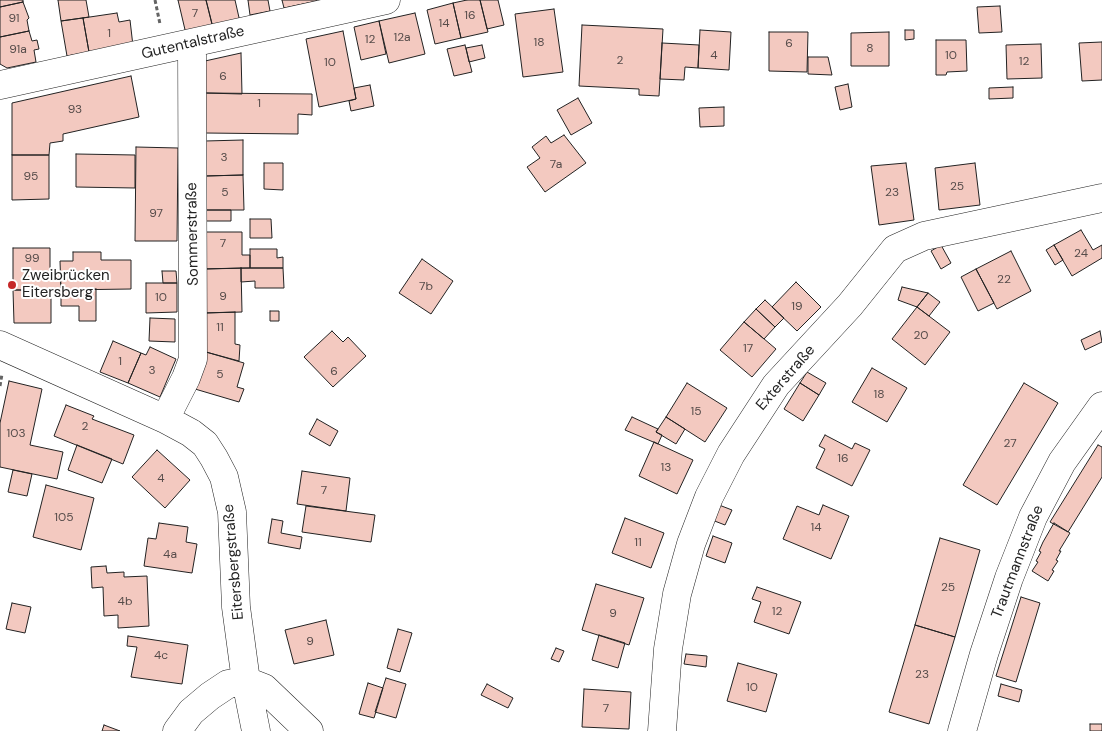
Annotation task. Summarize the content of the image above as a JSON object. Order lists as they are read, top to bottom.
{
  "streets": {
    "street": [
      "Gutentalstraße",
      "Sommerstraße",
      "Exterstraße",
      "Eitersbergstraße",
      "Trautmannstraße"
    ]
  },
  "crossings": [
    ["Gutentalstraße", "Sommerstraße"],
    ["Sommerstraße", "Eitersbergstraße"]
  ],
  "places": ["Zweibrücken Eitersberg"],
  "house_numbers": [
    "7",
    "16",
    "91",
    "14",
    "1",
    "12a",
    "12",
    "18",
    "6",
    "8",
    "91a",
    "4",
    "10",
    "2",
    "12",
    "10",
    "6",
    "1",
    "93",
    "3",
    "7a",
    "95",
    "25",
    "5",
    "23",
    "97",
    "7",
    "24",
    "99",
    "22",
    "7b",
    "9",
    "10",
    "19",
    "11",
    "20",
    "17",
    "1",
    "3",
    "6",
    "5",
    "18",
    "15",
    "2",
    "103",
    "27",
    "16",
    "13",
    "4",
    "7",
    "105",
    "14",
    "11",
    "4a",
    "25",
    "4b",
    "12",
    "9",
    "9",
    "4c",
    "23",
    "10",
    "7"
  ]
}
